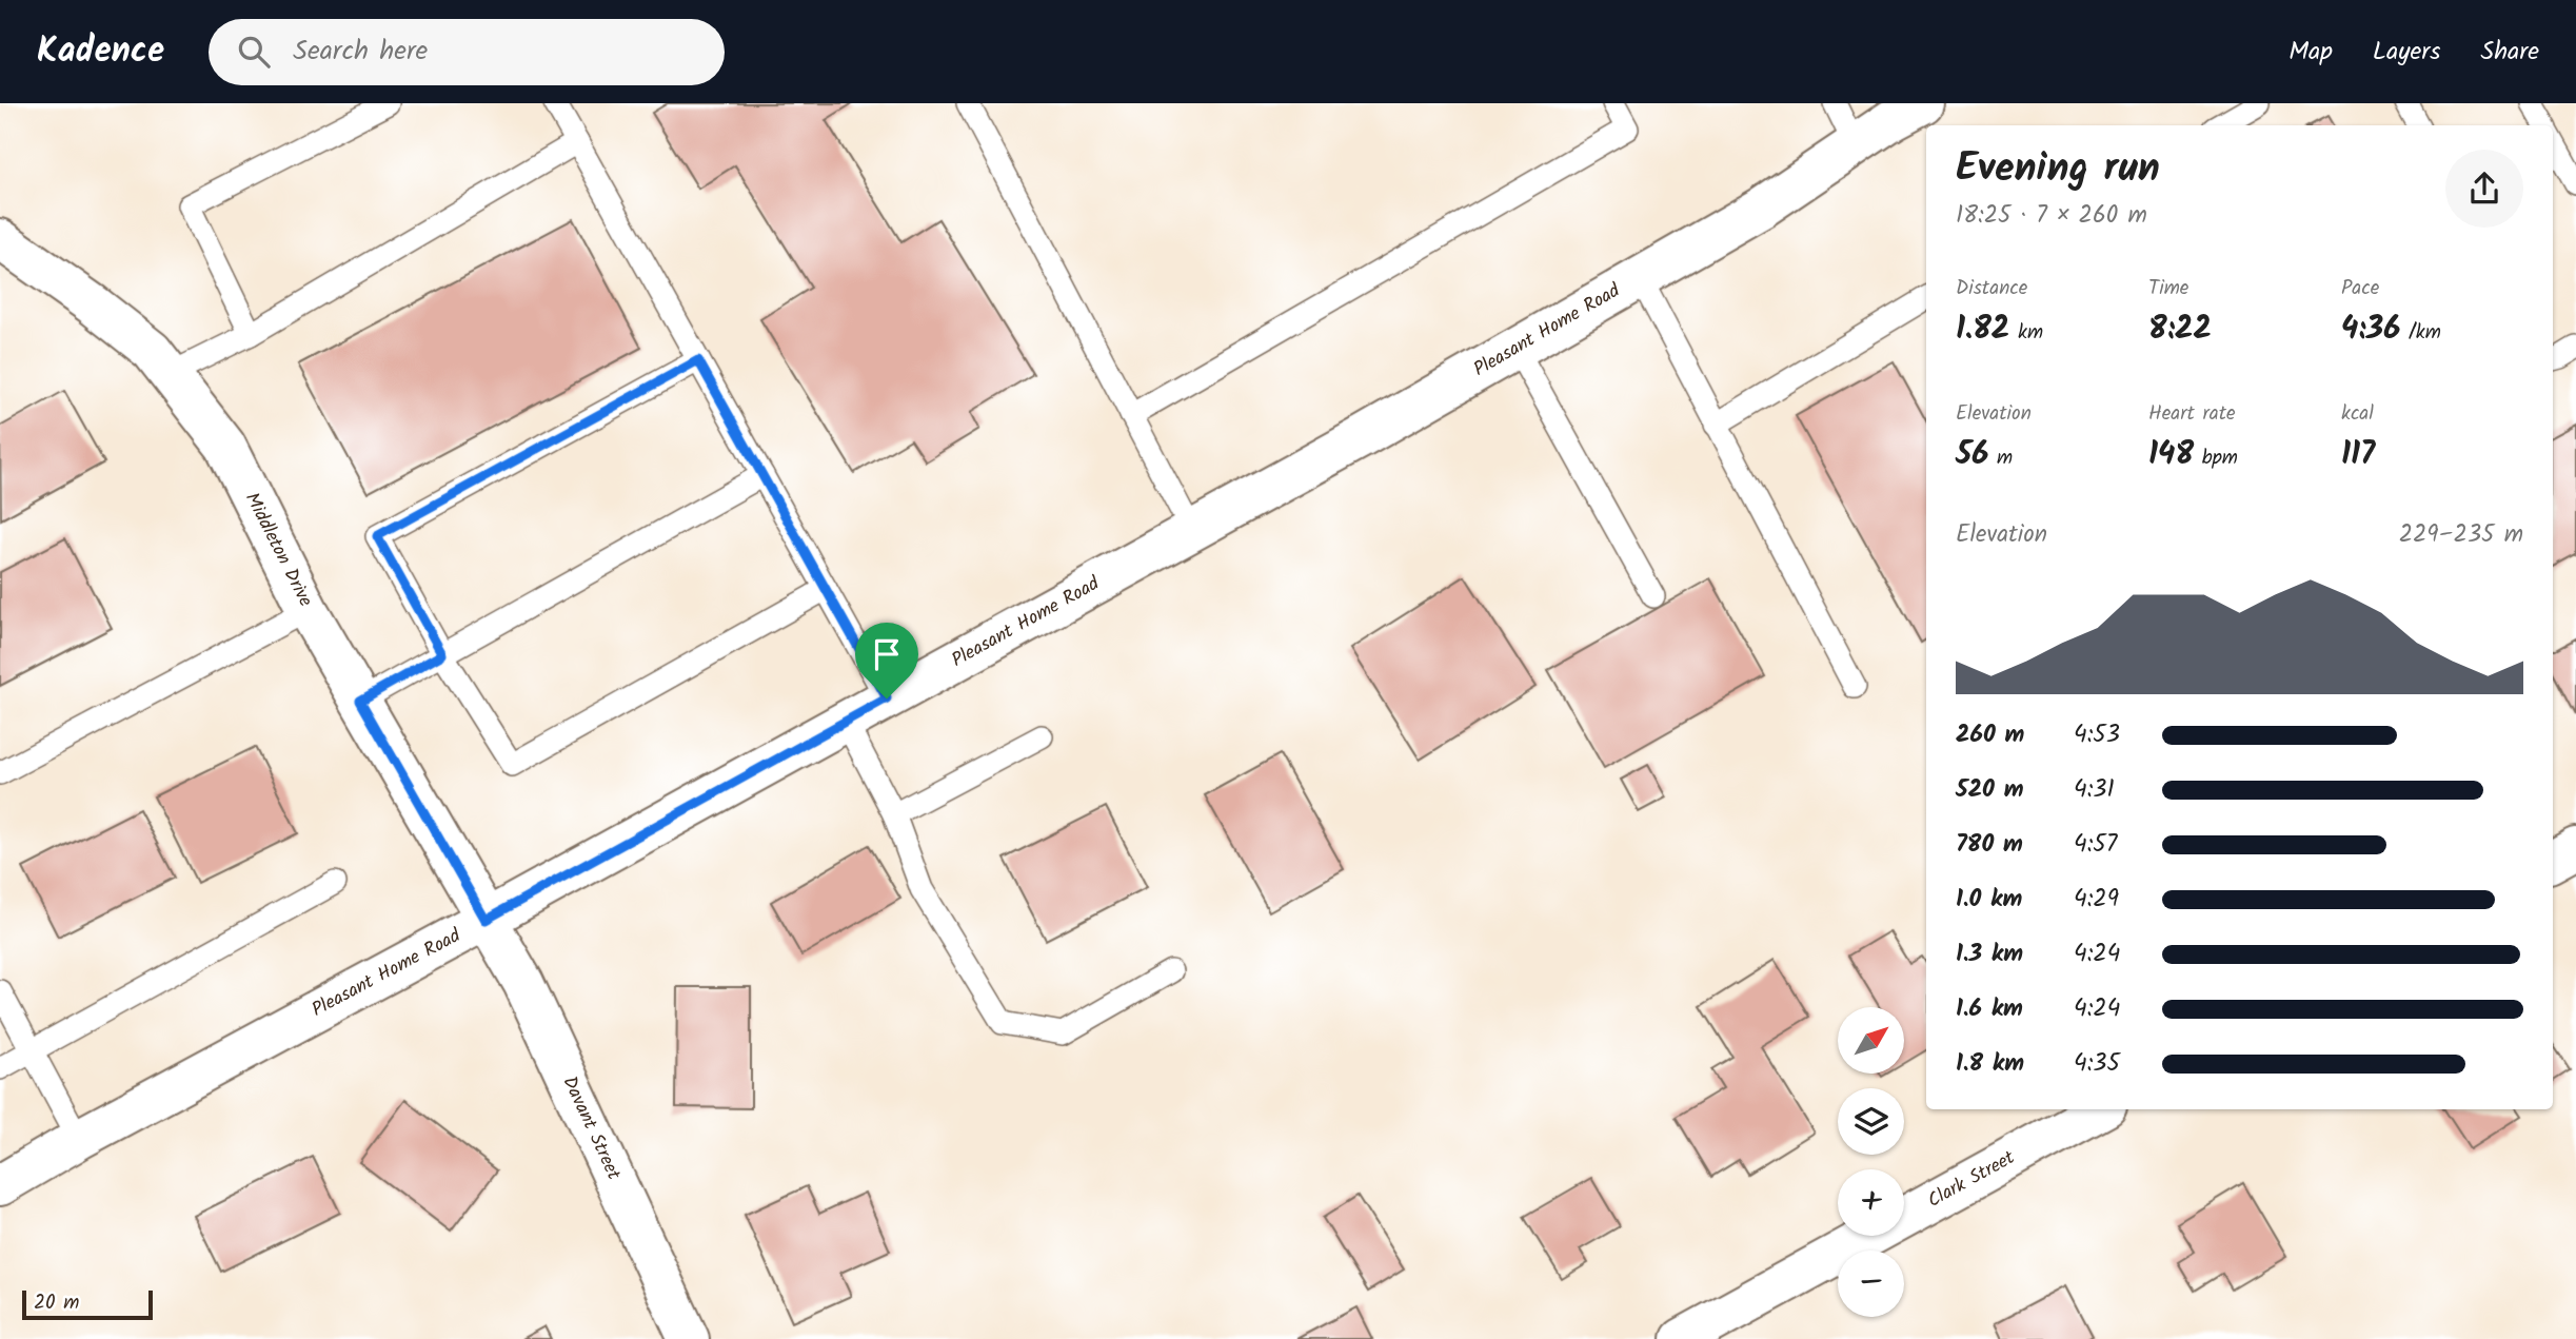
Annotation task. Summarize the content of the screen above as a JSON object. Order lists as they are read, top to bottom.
{
  "streets": {
    "main road": [
      "Pleasant Home Road",
      "Middleton Drive",
      "Davant Street",
      "Clark Street"
    ]
  },
  "crossings": [
    ["Pleasant Home Road", "Middleton Drive"],
    ["Pleasant Home Road", "Davant Street"],
    ["Middleton Drive", "Davant Street"]
  ],
  "scale_bar": "20 m",
  "north": "top right",
  "page": {
    "header": "Kadence",
    "search": "Search here",
    "nav": ["Map", "Layers", "Share"],
    "heading": ["Evening run", "18:25 · 7 × 260 m"],
    "stats": [
      ["Distance", "1.82 km"],
      ["Time", "8:22"],
      ["Pace", "4:36 /km"],
      ["Elevation", "56 m"],
      ["Heart rate", "148 bpm"],
      ["kcal", "117"]
    ],
    "chart": ["Elevation", "229–235 m"],
    "list": [
      {
        "name": "260 m",
        "note": "4:53"
      },
      {
        "name": "520 m",
        "note": "4:31"
      },
      {
        "name": "780 m",
        "note": "4:57"
      },
      {
        "name": "1.0 km",
        "note": "4:29"
      },
      {
        "name": "1.3 km",
        "note": "4:24"
      },
      {
        "name": "1.6 km",
        "note": "4:24"
      },
      {
        "name": "1.8 km",
        "note": "4:35"
      }
    ],
    "map_buttons": ["+", "−"],
    "scale": "20 m"
  }
}
